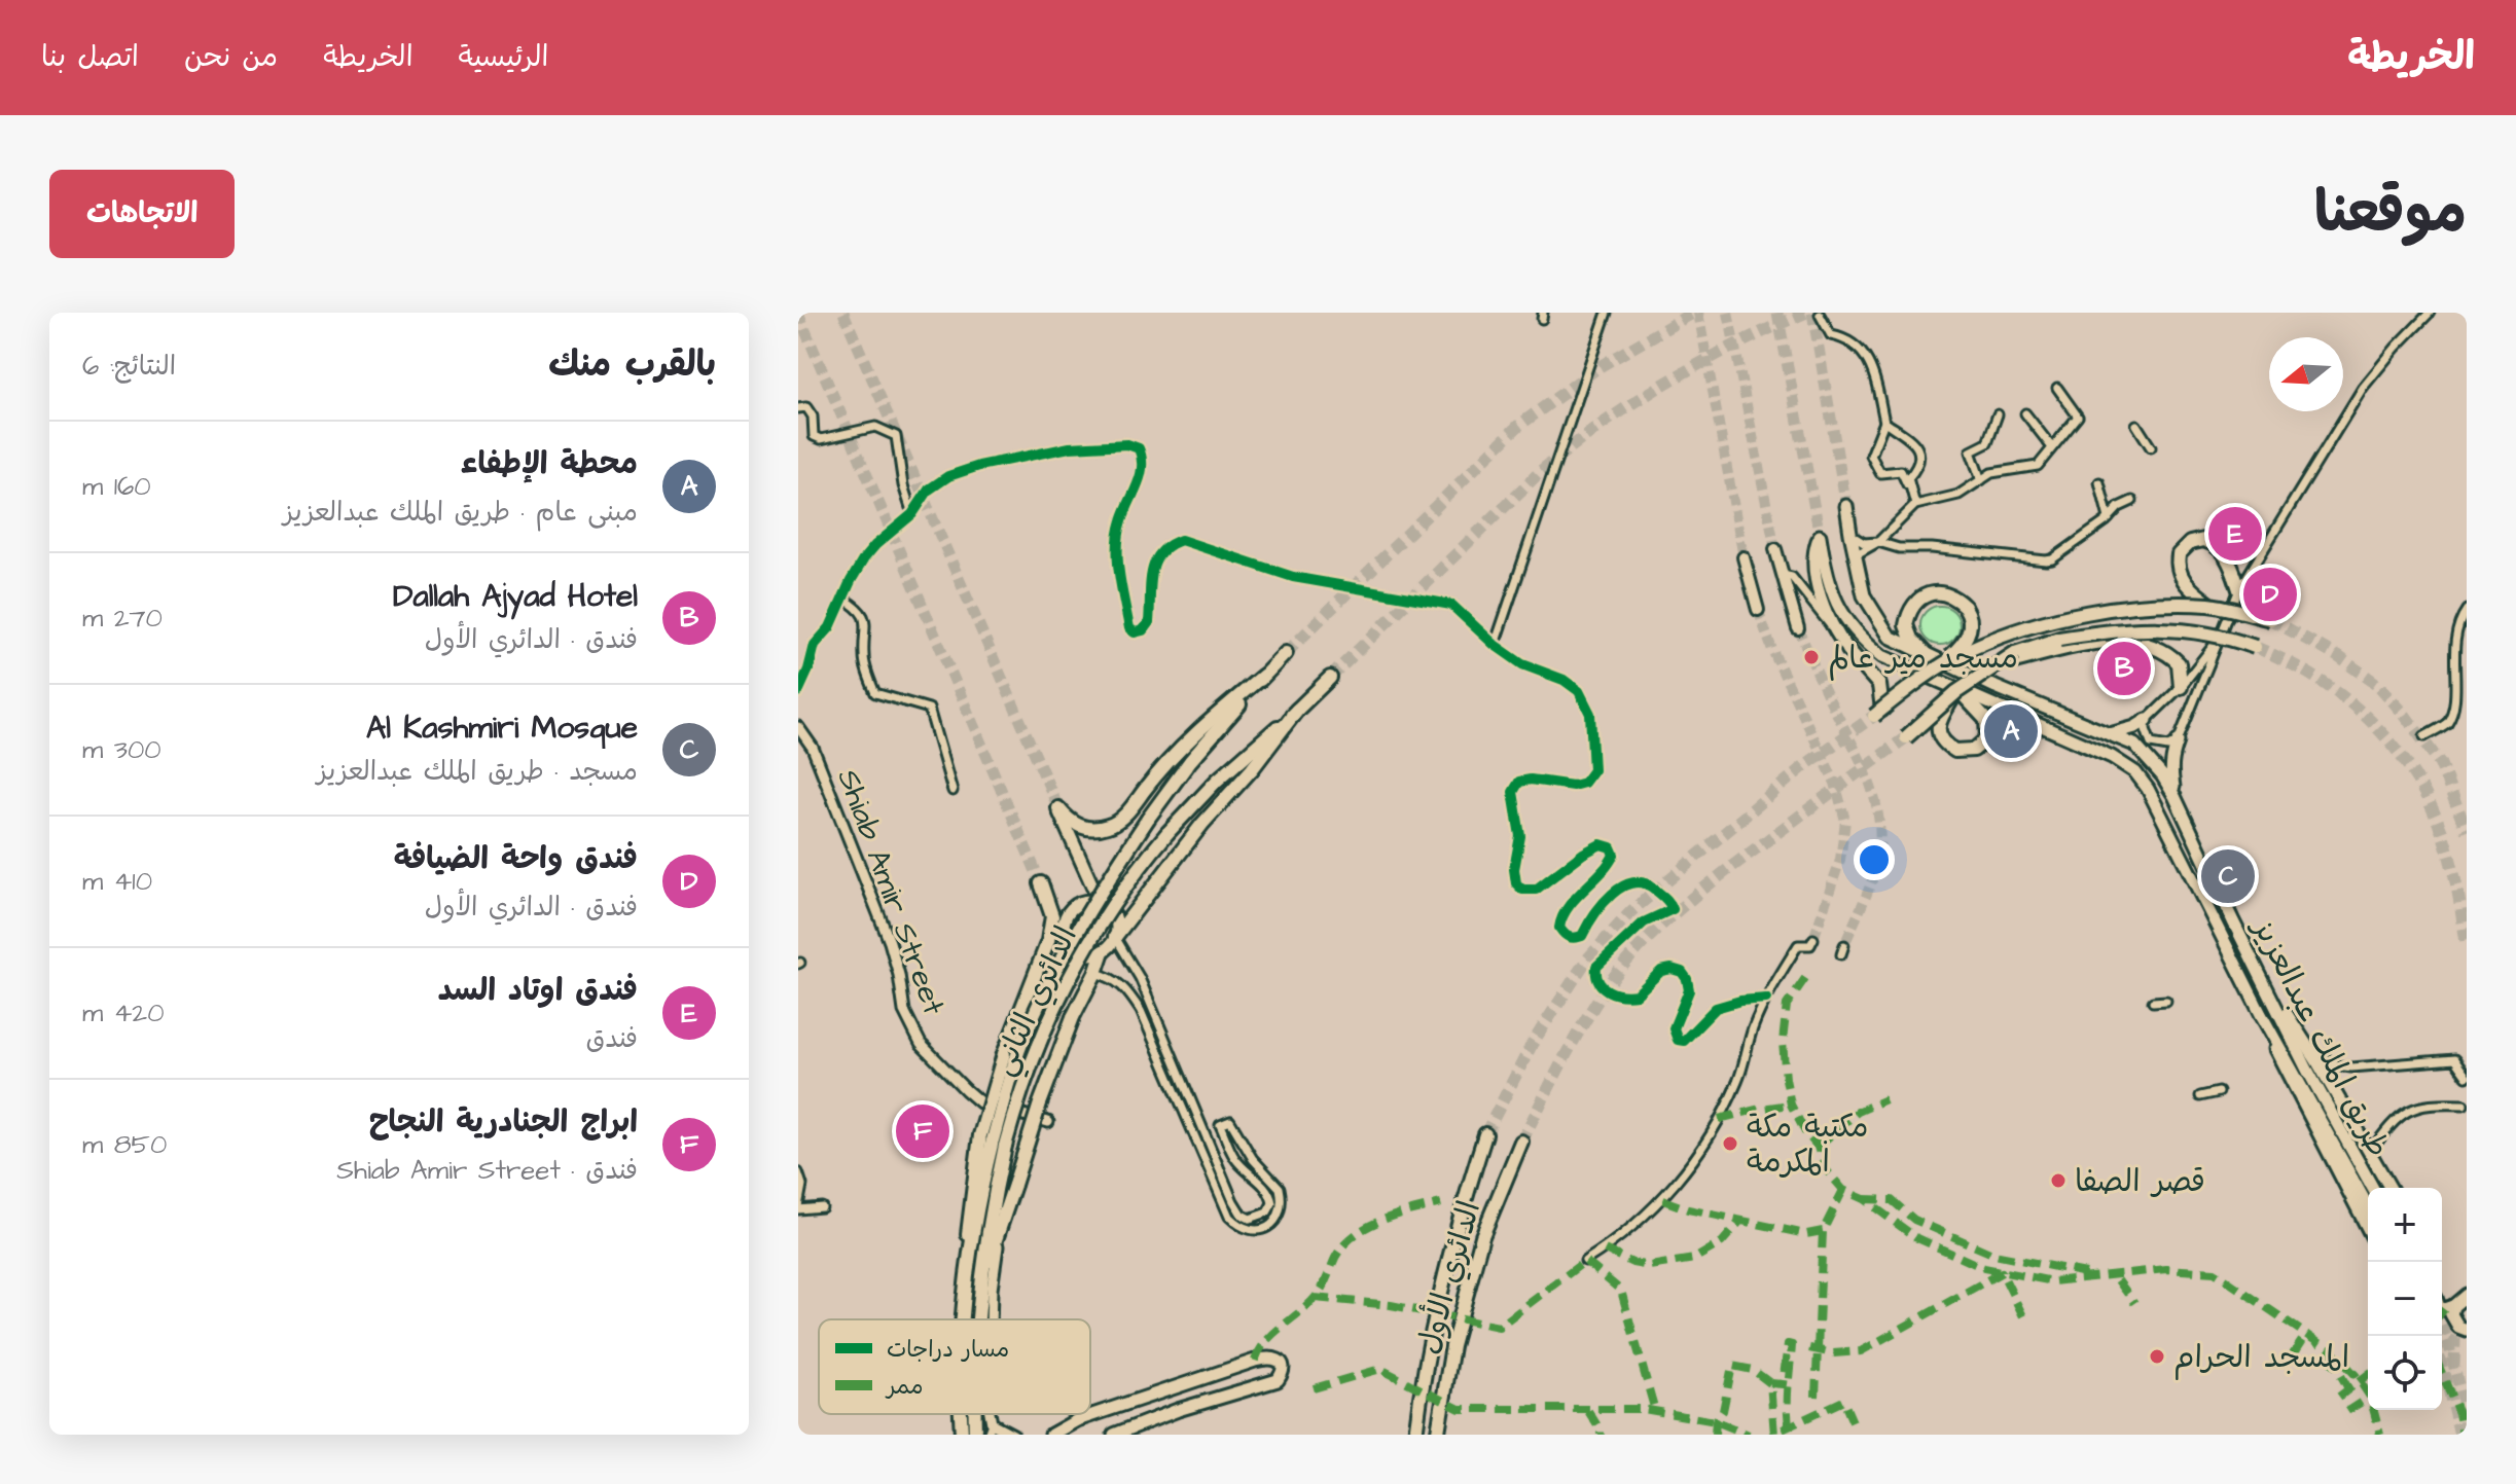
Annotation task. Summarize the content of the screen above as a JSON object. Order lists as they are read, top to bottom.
{
  "streets": {
    "highway": ["الدائري الثاني", "الدائري الأول"],
    "main road": ["طريق الملك عبدالعزيز"],
    "street": ["Shiab Amir Street"]
  },
  "places": [
    "مسجد مير عالم",
    "مكتبة مكة المكرمة",
    "قصر الصفا",
    "المسجد الحرام"
  ],
  "legend": ["مسار دراجات", "ممر"],
  "north": "left",
  "page": {
    "header": "الخريطة",
    "nav": [
      "الرئيسية",
      "الخريطة",
      "من نحن",
      "اتصل بنا"
    ],
    "title": "موقعنا",
    "buttons": "الاتجاهات",
    "heading": ["بالقرب منك", "النتائج: 6"],
    "list": [
      {
        "mark": "A",
        "name": "محطة الإطفاء",
        "note": "مبنى عام · طريق الملك عبدالعزيز",
        "value": "160 m"
      },
      {
        "mark": "B",
        "name": "Dallah Ajyad Hotel",
        "note": "فندق · الدائري الأول",
        "value": "270 m"
      },
      {
        "mark": "C",
        "name": "Al Kashmiri Mosque",
        "note": "مسجد · طريق الملك عبدالعزيز",
        "value": "300 m"
      },
      {
        "mark": "D",
        "name": "فندق واحة الضيافة",
        "note": "فندق · الدائري الأول",
        "value": "410 m"
      },
      {
        "mark": "E",
        "name": "فندق اوتاد السد",
        "note": "فندق",
        "value": "420 m"
      },
      {
        "mark": "F",
        "name": "ابراج الجنادرية النجاح",
        "note": "فندق · Shiab Amir Street",
        "value": "850 m"
      }
    ],
    "pins": [
      "E",
      "D",
      "B",
      "A",
      "C",
      "F"
    ],
    "map_buttons": ["+", "−"]
  }
}
